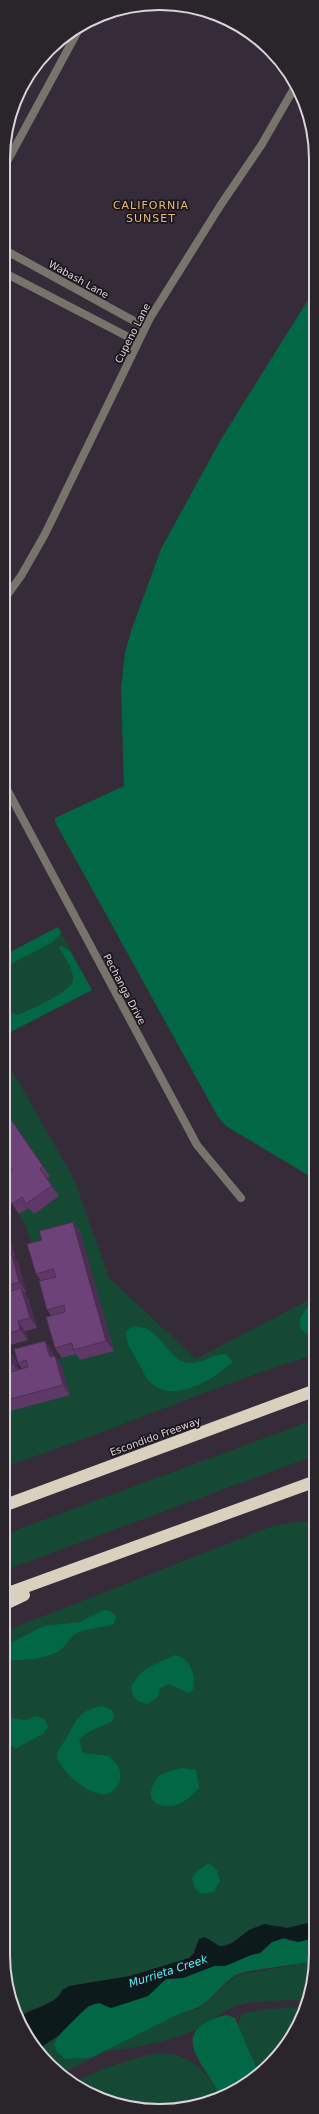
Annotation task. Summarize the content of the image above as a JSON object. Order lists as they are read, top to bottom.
{
  "streets": {
    "highway": ["Escondido Freeway"],
    "street": ["Wabash Lane", "Cupeno Lane", "Pechanga Drive"]
  },
  "crossings": [
    ["Wabash Lane", "Cupeno Lane"]
  ],
  "districts": ["CALIFORNIA SUNSET"],
  "water": ["Murrieta Creek"]
}
